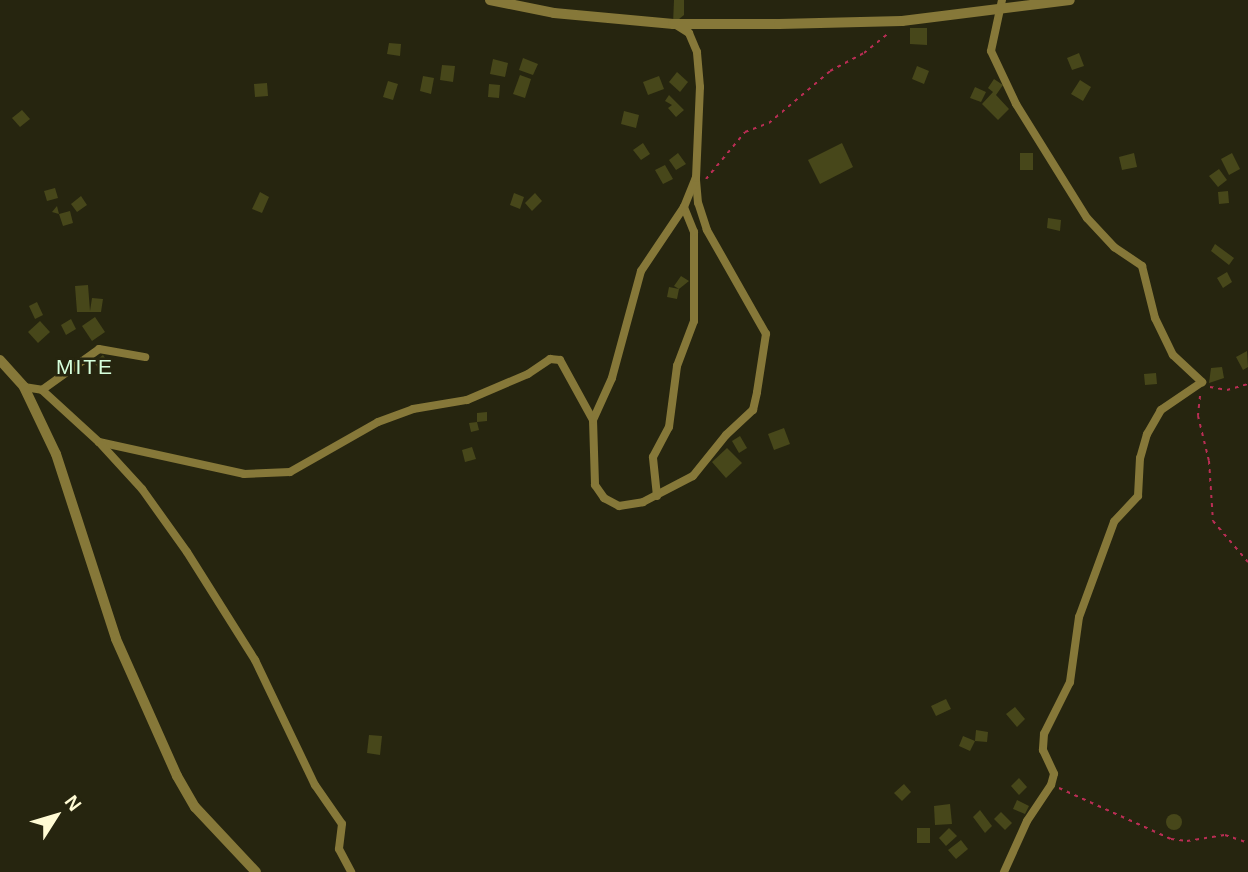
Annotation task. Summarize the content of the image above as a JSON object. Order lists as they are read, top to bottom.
{
  "districts": ["MITE"],
  "north": "top right"
}
